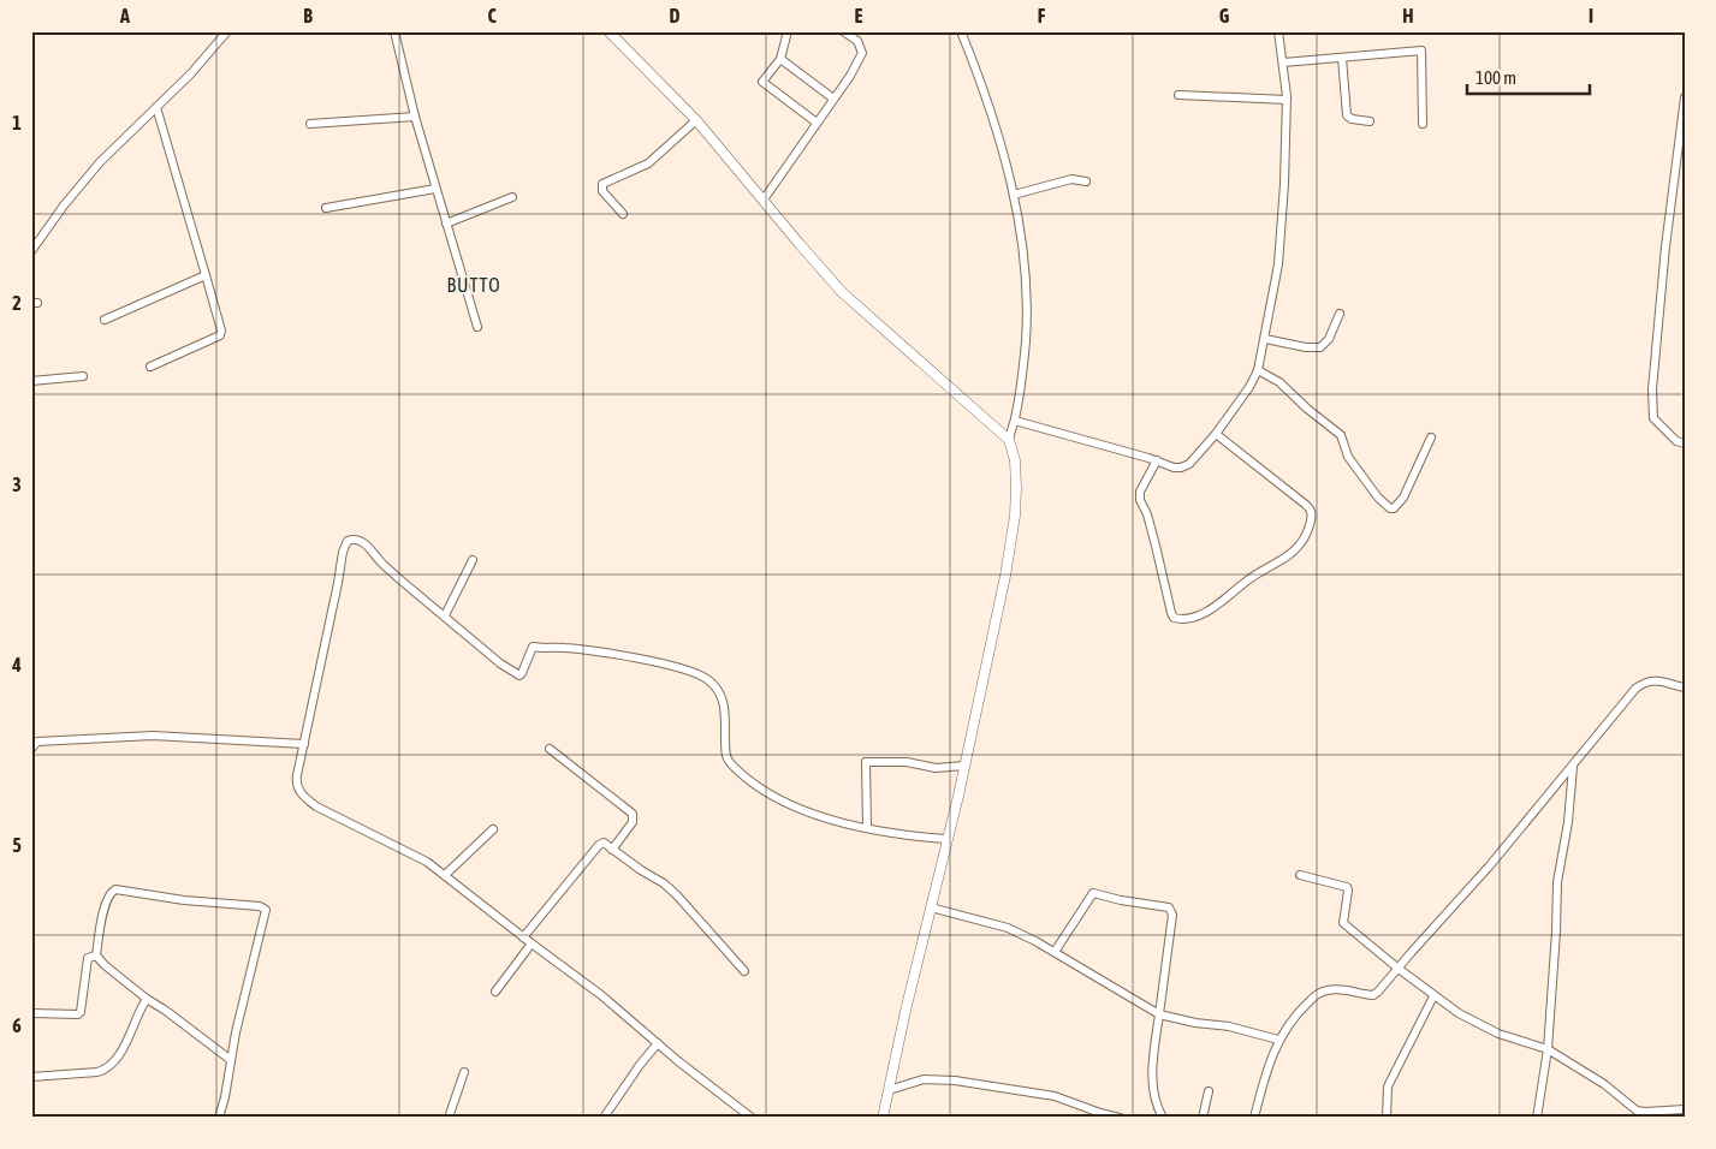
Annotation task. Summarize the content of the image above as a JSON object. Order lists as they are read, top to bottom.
{
  "districts": ["BUTTO"],
  "scale_bar": "100 m",
  "grid": {
    "columns": [
      "A",
      "B",
      "C",
      "D",
      "E",
      "F",
      "G",
      "H",
      "I"
    ],
    "rows": [
      "1",
      "2",
      "3",
      "4",
      "5",
      "6"
    ]
  }
}
